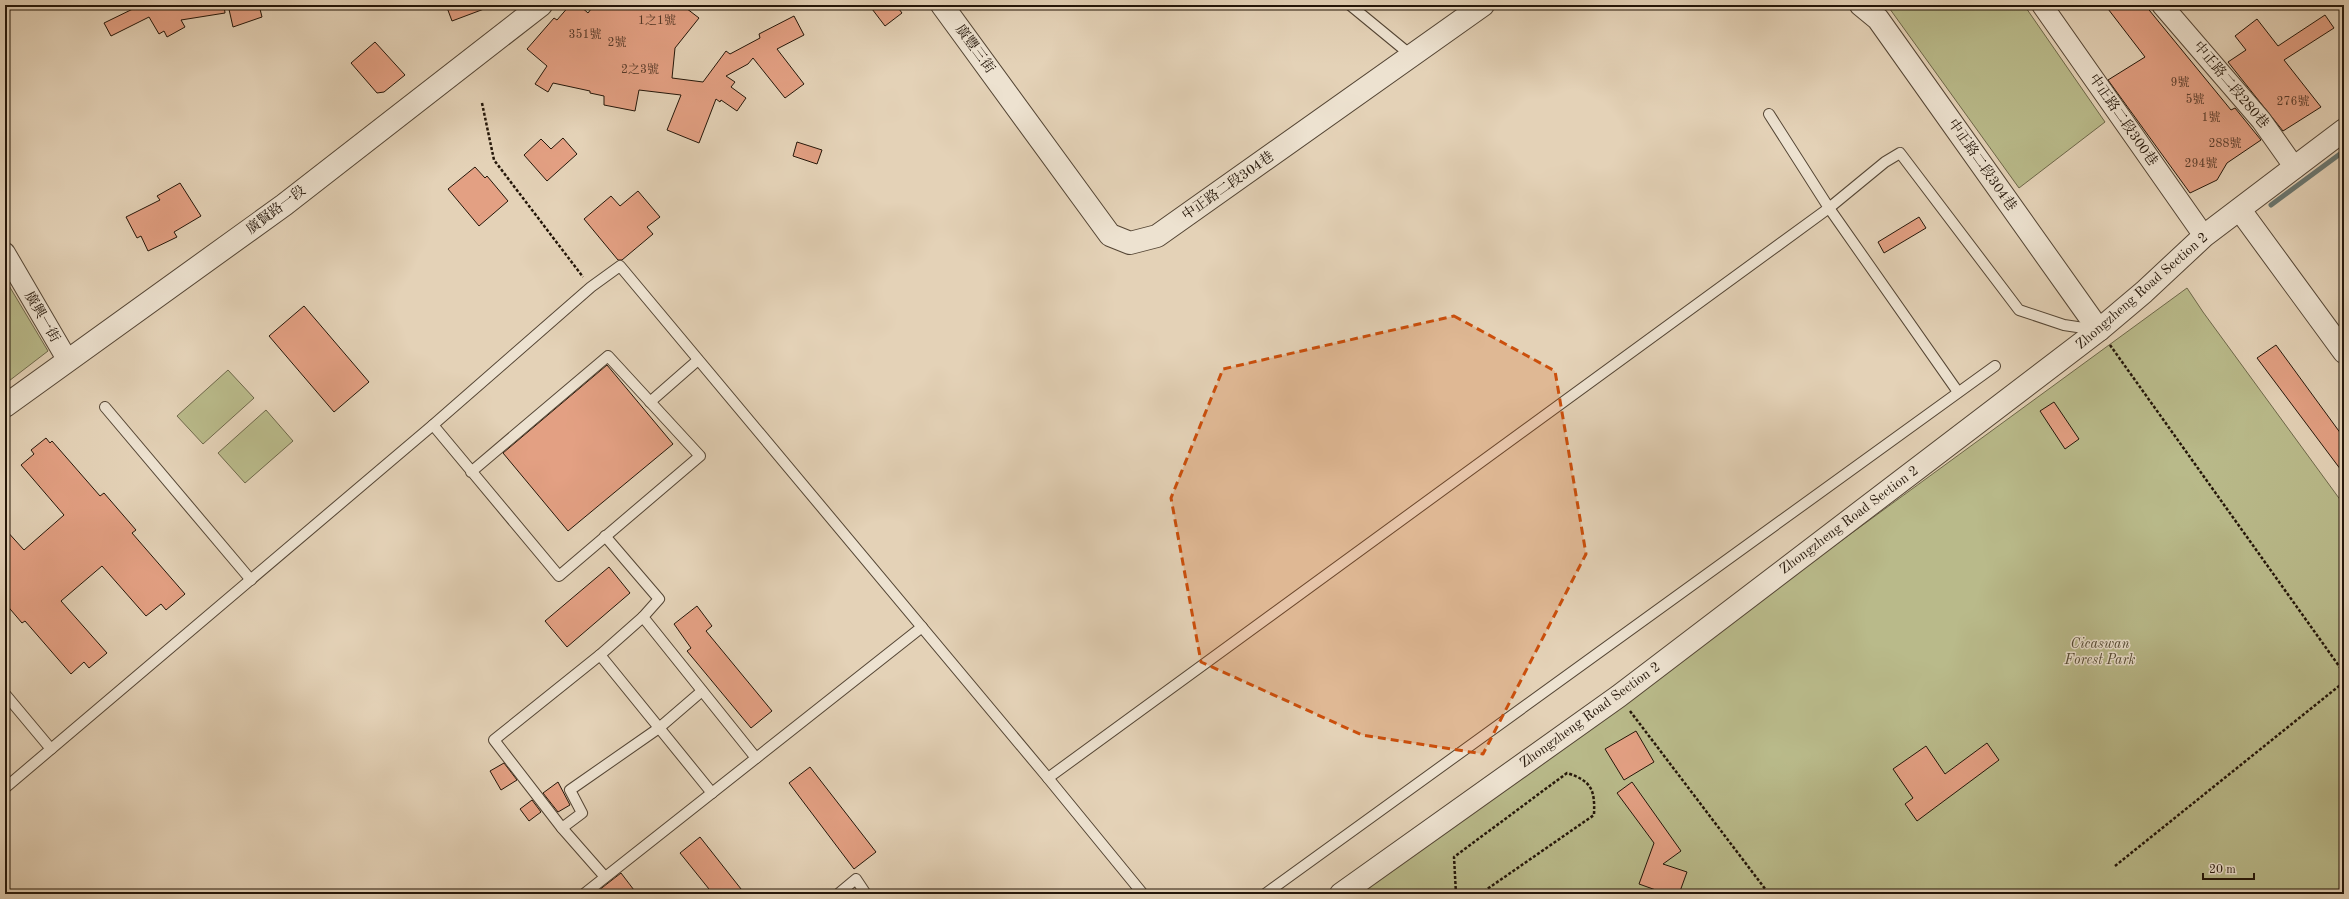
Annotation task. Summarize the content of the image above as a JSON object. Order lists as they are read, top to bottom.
{
  "streets": {
    "street": [
      "廣豐三街",
      "中正路二段280巷",
      "中正路二段300巷",
      "中正路二段304巷",
      "廣賢路一段",
      "Zhongzheng Road Section 2",
      "廣興一街"
    ]
  },
  "crossings": [
    ["廣豐三街", "中正路二段304巷"],
    ["中正路二段280巷", "Zhongzheng Road Section 2"],
    ["中正路二段300巷", "Zhongzheng Road Section 2"],
    ["中正路二段304巷", "Zhongzheng Road Section 2"],
    ["廣賢路一段", "廣興一街"]
  ],
  "parks": ["Cicaswan Forest Park"],
  "house_numbers": [
    "1之1號",
    "351號",
    "2號",
    "2之3號",
    "9號",
    "5號",
    "276號",
    "1號",
    "288號",
    "294號"
  ],
  "scale_bar": "20 m"
}
